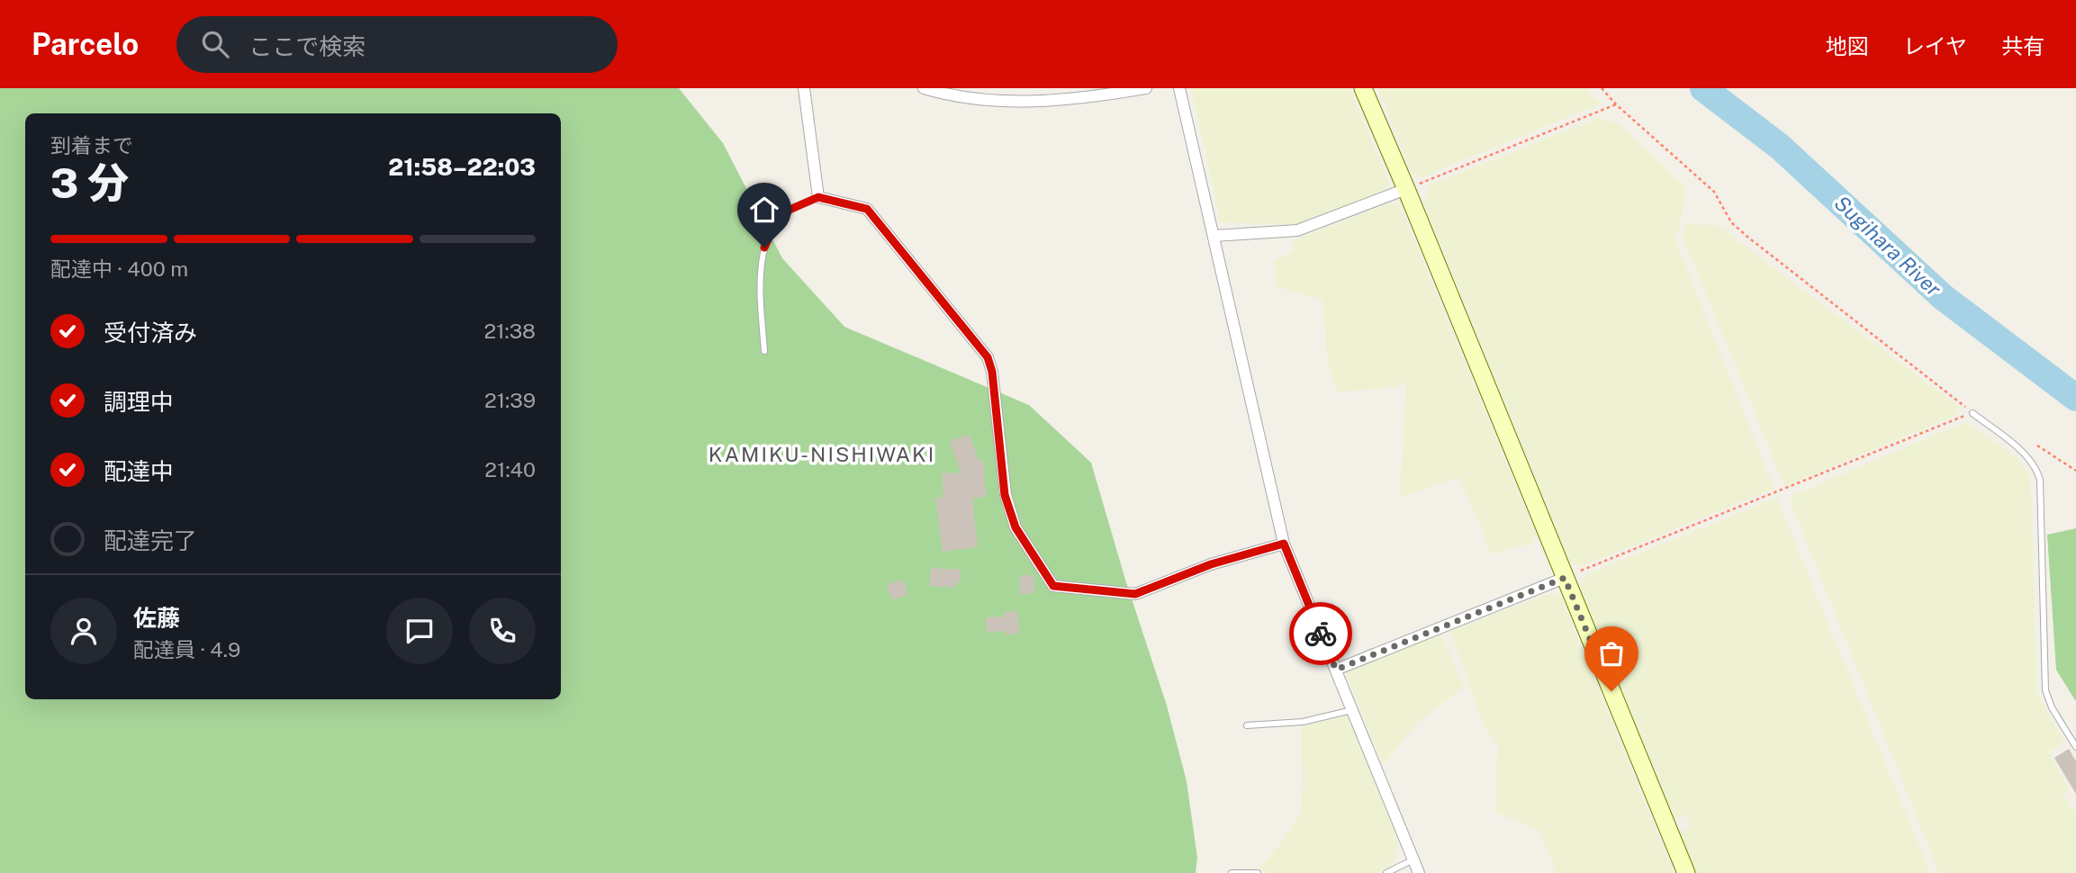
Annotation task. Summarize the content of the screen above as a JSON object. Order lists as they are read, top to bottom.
{
  "districts": ["KAMIKU-NISHIWAKI"],
  "water": ["Sugihara River"],
  "page": {
    "header": "Parcelo",
    "search": "ここで検索",
    "nav": ["地図", "レイヤ", "共有"],
    "heading": ["3 分", "到着まで", "21:58–22:03"],
    "panel": ["佐藤", "配達員 · 4.9"],
    "bar": "配達中 · 400 m",
    "list": [
      ["受付済み", "21:38"],
      ["調理中", "21:39"],
      ["配達中", "21:40"],
      "配達完了"
    ]
  }
}
